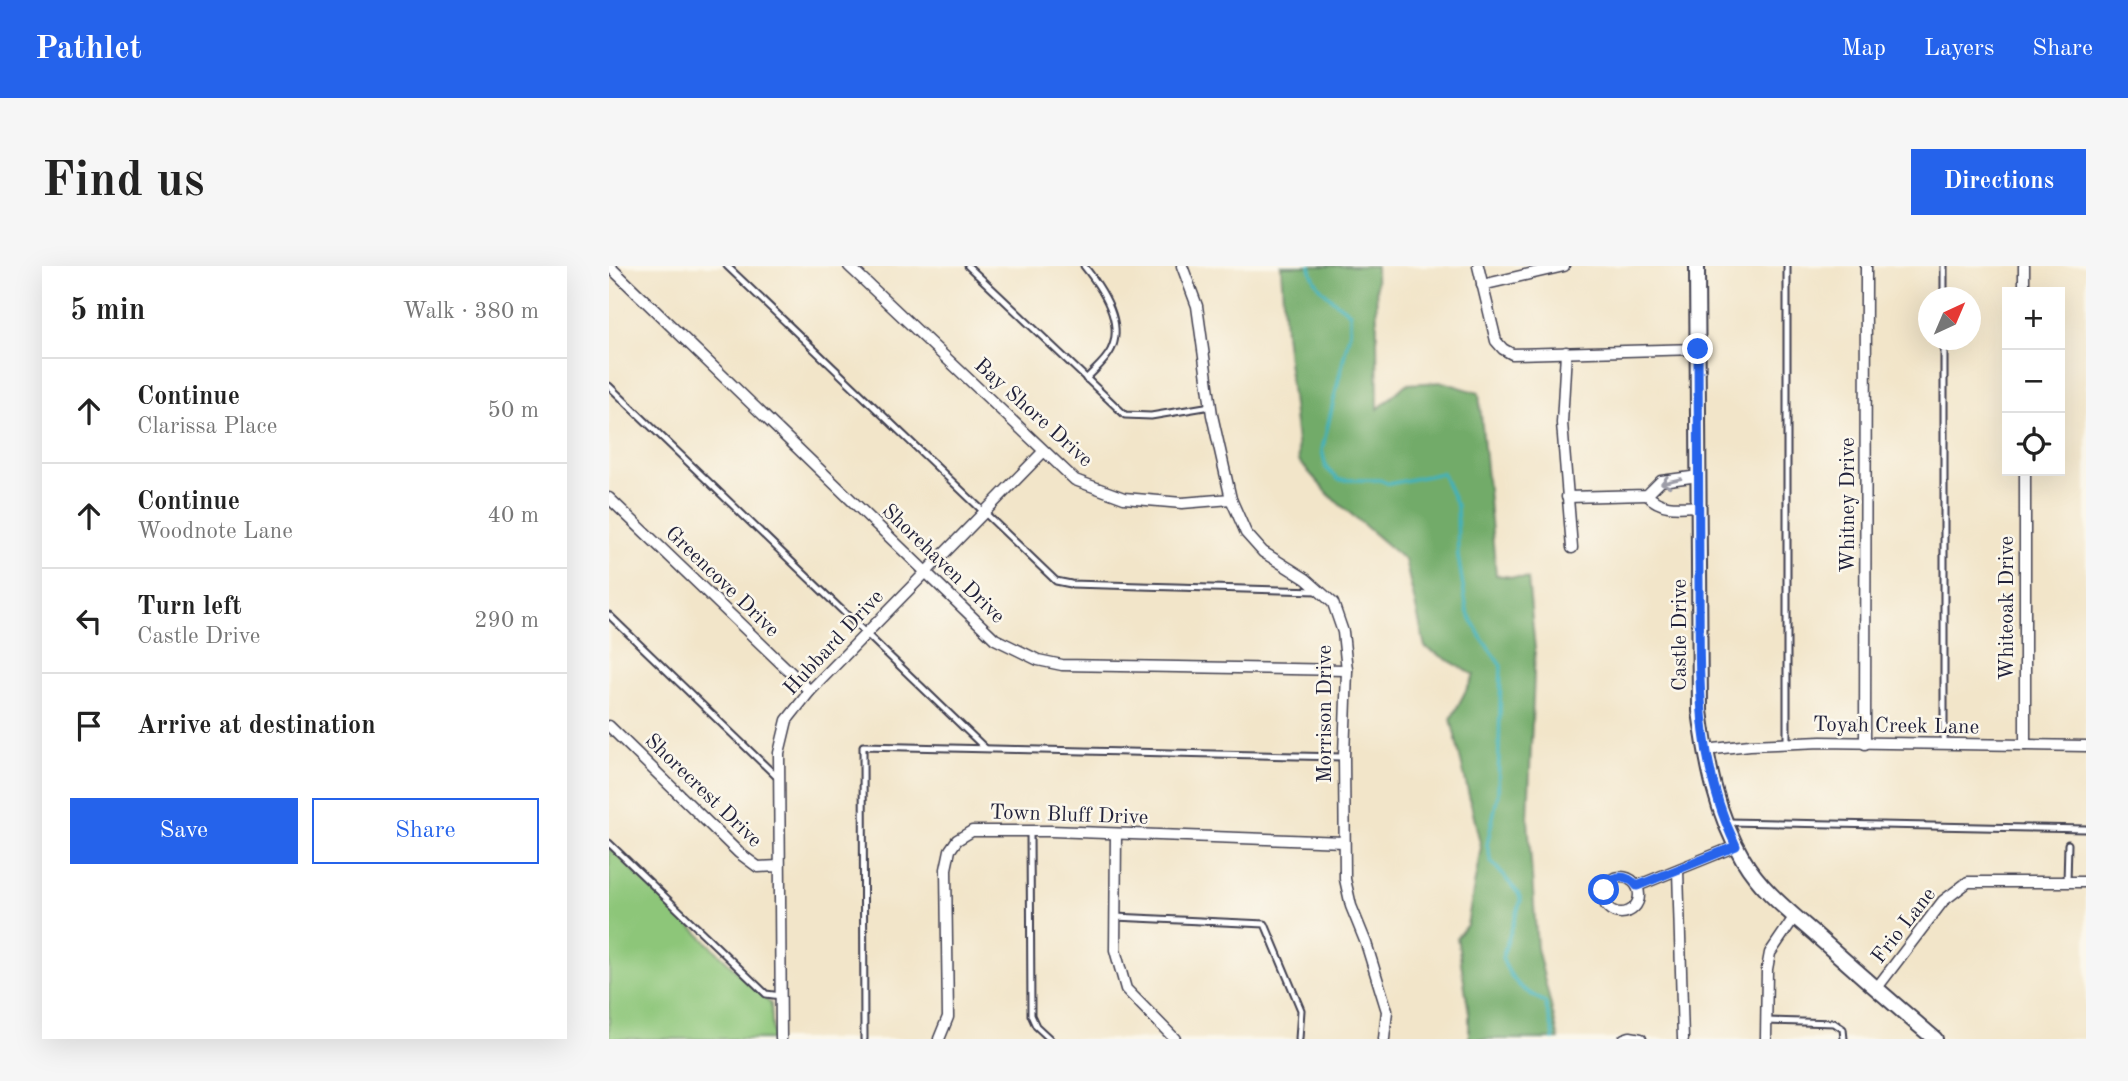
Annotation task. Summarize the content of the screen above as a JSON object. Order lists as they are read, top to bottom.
{
  "streets": {
    "main road": ["Castle Drive"],
    "street": [
      "Bay Shore Drive",
      "Whitney Drive",
      "Shorehaven Drive",
      "Greencove Drive",
      "Whiteoak Drive",
      "Hubbard Drive",
      "Morrison Drive",
      "Toyah Creek Lane",
      "Shorecrest Drive",
      "Town Bluff Drive",
      "Frio Lane"
    ]
  },
  "crossings": [
    ["Bay Shore Drive", "Hubbard Drive"],
    ["Bay Shore Drive", "Morrison Drive"],
    ["Whitney Drive", "Toyah Creek Lane"],
    ["Shorehaven Drive", "Hubbard Drive"],
    ["Shorehaven Drive", "Morrison Drive"],
    ["Greencove Drive", "Hubbard Drive"],
    ["Whiteoak Drive", "Toyah Creek Lane"],
    ["Castle Drive", "Toyah Creek Lane"],
    ["Castle Drive", "Frio Lane"],
    ["Hubbard Drive", "Shorecrest Drive"],
    ["Morrison Drive", "Town Bluff Drive"]
  ],
  "north": "top right",
  "page": {
    "header": "Pathlet",
    "nav": ["Map", "Layers", "Share"],
    "buttons": [
      "Directions",
      ["Save", "Share"]
    ],
    "title": "Find us",
    "heading": ["5 min", "Walk · 380 m"],
    "map_buttons": ["+", "−"],
    "list": [
      ["Continue", "Clarissa Place", "50 m"],
      ["Continue", "Woodnote Lane", "40 m"],
      ["Turn left", "Castle Drive", "290 m"],
      "Arrive at destination"
    ]
  }
}
